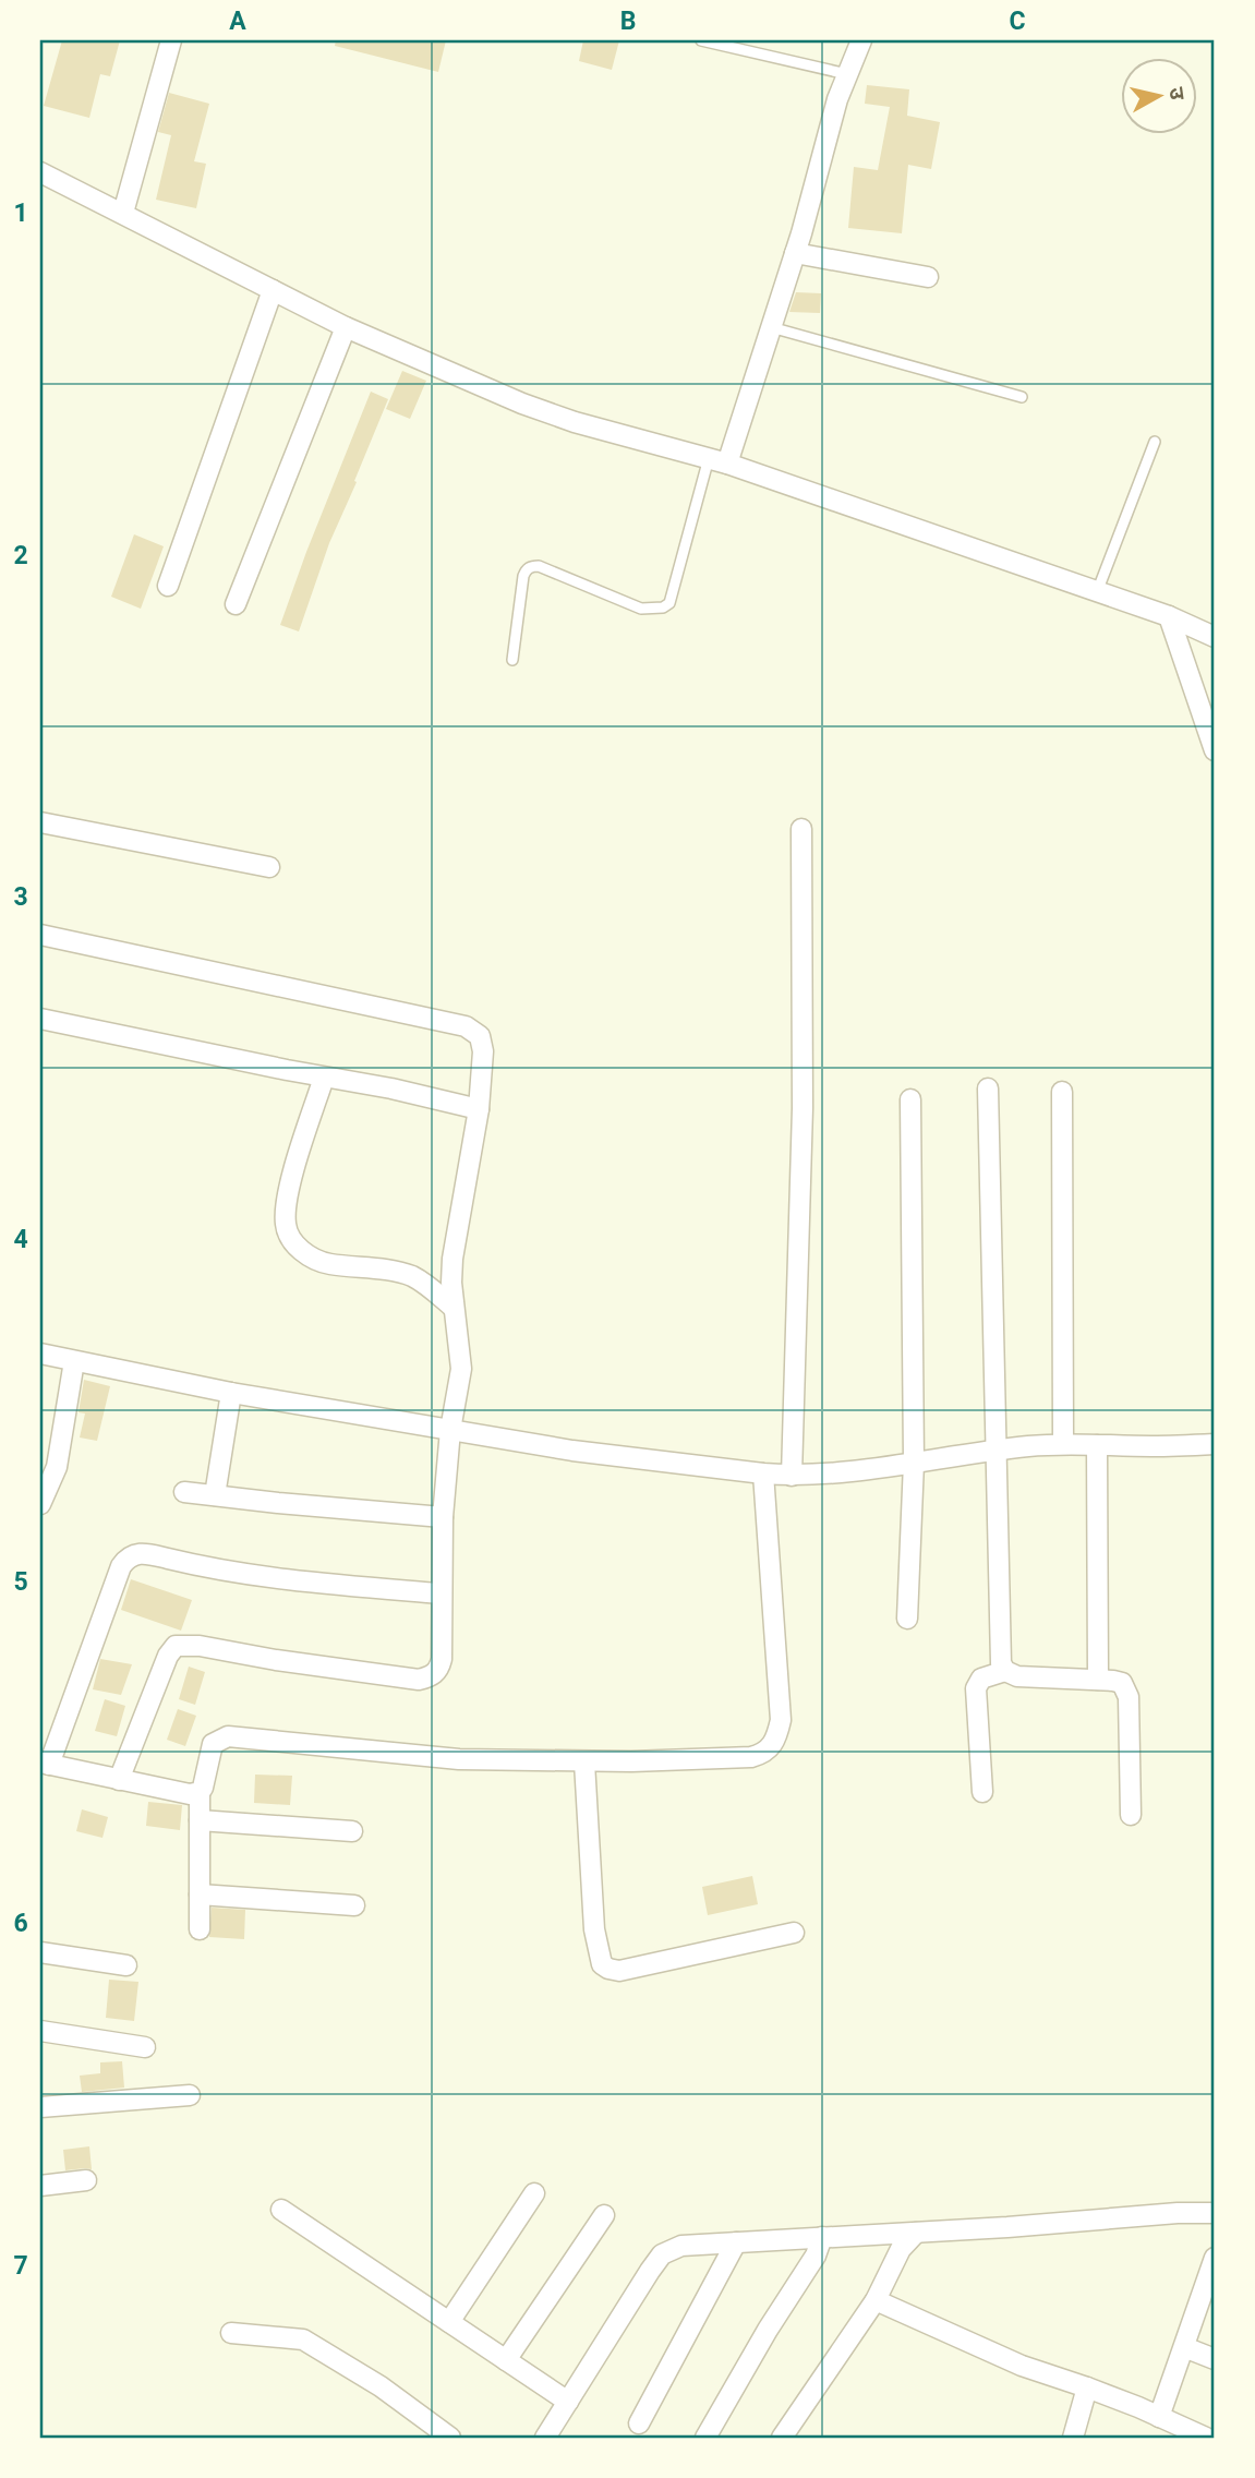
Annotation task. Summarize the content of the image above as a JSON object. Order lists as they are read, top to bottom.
{
  "north": "right",
  "grid": {
    "columns": ["A", "B", "C"],
    "rows": [
      "1",
      "2",
      "3",
      "4",
      "5",
      "6",
      "7"
    ]
  }
}
